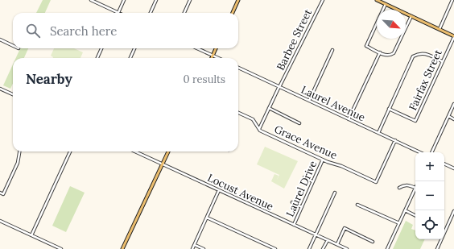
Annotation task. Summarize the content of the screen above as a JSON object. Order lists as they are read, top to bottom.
{
  "streets": {
    "street": [
      "Barbee Street",
      "Fairfax Street",
      "Laurel Avenue",
      "Grace Avenue",
      "Laurel Drive",
      "Locust Avenue"
    ]
  },
  "crossings": [
    ["Barbee Street", "Laurel Avenue"],
    ["Barbee Street", "Grace Avenue"],
    ["Laurel Avenue", "Grace Avenue"],
    ["Grace Avenue", "Laurel Drive"],
    ["Laurel Drive", "Locust Avenue"]
  ],
  "north": "bottom right",
  "page": {
    "search": "Search here",
    "heading": ["Nearby", "0 results"],
    "map_buttons": ["+", "−"]
  }
}
